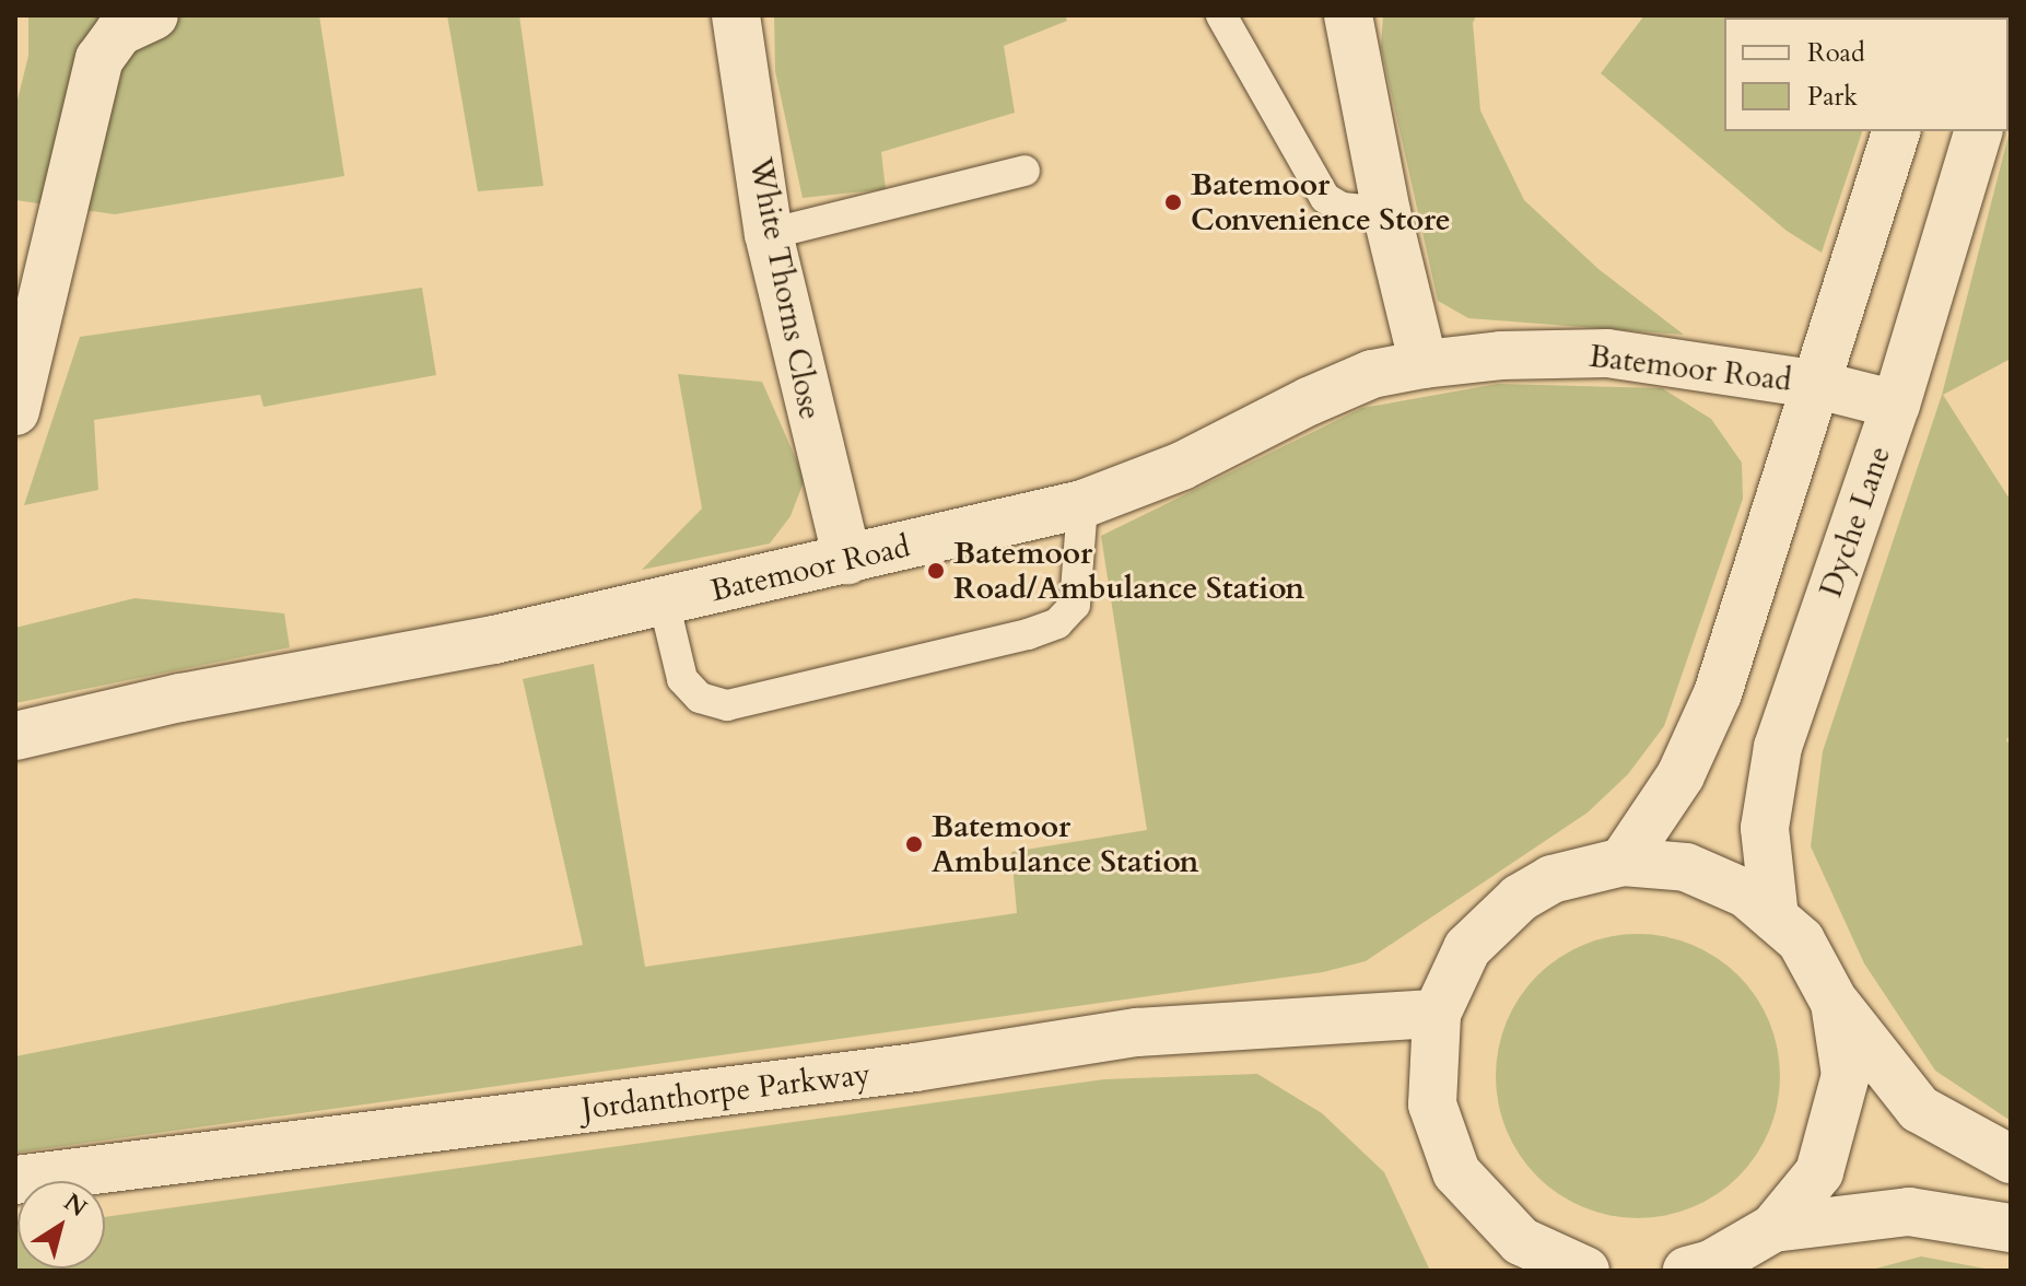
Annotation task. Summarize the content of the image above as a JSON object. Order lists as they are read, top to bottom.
{
  "streets": {
    "street": [
      "White Thorns Close",
      "Batemoor Road",
      "Dyche Lane",
      "Jordanthorpe Parkway"
    ]
  },
  "crossings": [
    ["White Thorns Close", "Batemoor Road"],
    ["Batemoor Road", "Dyche Lane"]
  ],
  "places": ["Batemoor Convenience Store", "Batemoor Road/Ambulance Station", "Batemoor Ambulance Station"],
  "legend": ["Road", "Park"],
  "north": "top right"
}
